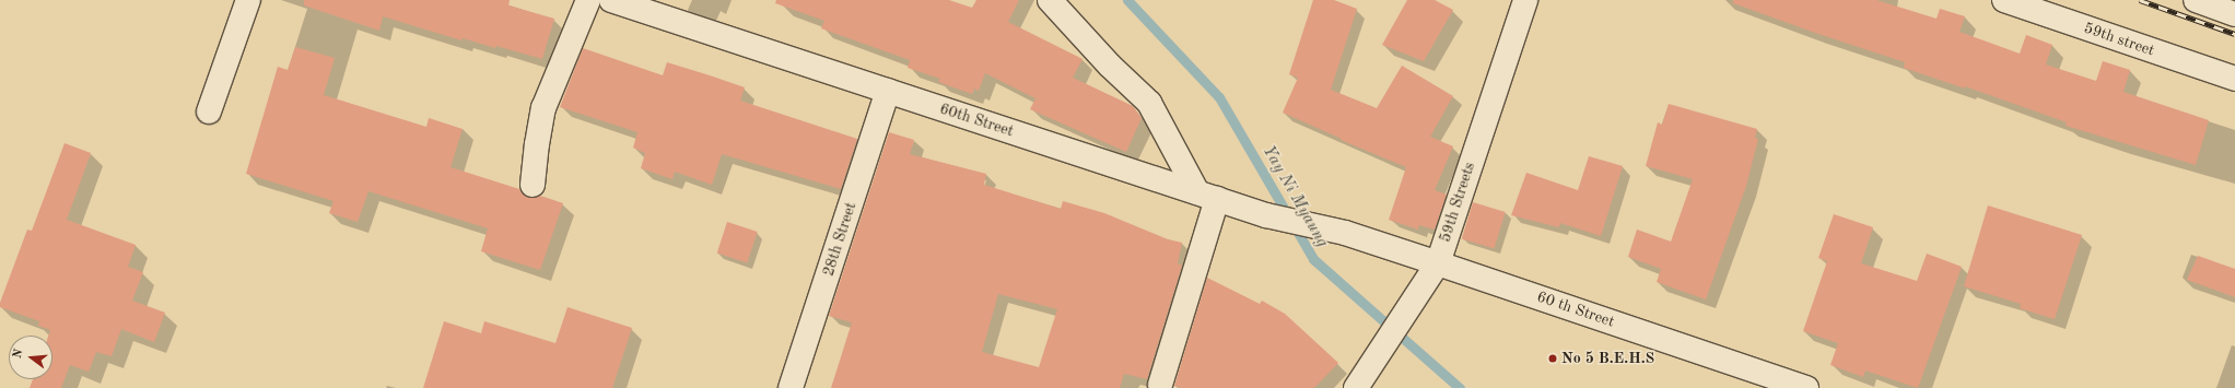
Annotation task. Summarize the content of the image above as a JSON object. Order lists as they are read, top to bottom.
{
  "streets": {
    "street": [
      "59th street",
      "60th Street",
      "59th Streets",
      "28th Street",
      "60 th Street"
    ]
  },
  "crossings": [
    ["60th Street", "28th Street"],
    ["60th Street", "60 th Street"],
    ["59th Streets", "60 th Street"]
  ],
  "water": ["Yay Ni Myaung"],
  "places": ["No 5 B.E.H.S"],
  "north": "left"
}
